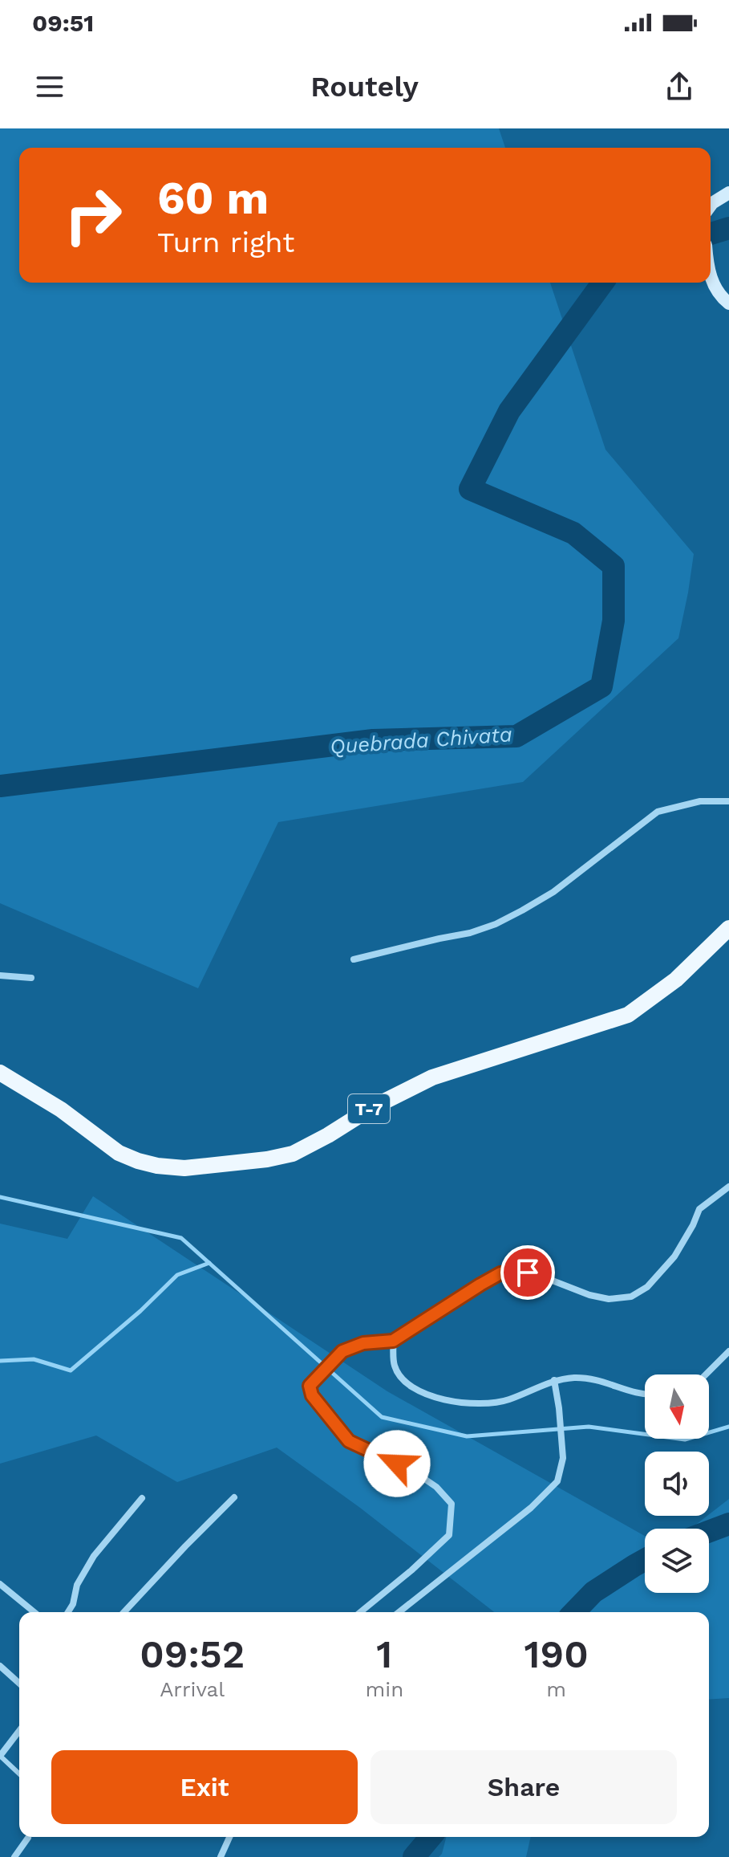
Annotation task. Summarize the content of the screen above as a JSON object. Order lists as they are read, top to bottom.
{
  "streets": {
    "main road": ["T-7"]
  },
  "water": ["Quebrada Chivata"],
  "north": "bottom",
  "page": {
    "status": "09:51",
    "header": "Routely",
    "turn": ["60 m", "Turn right"],
    "eta": [
      "09:52",
      "Arrival",
      "1",
      "min",
      "190",
      "m"
    ],
    "buttons": ["Exit", "Share"]
  }
}
